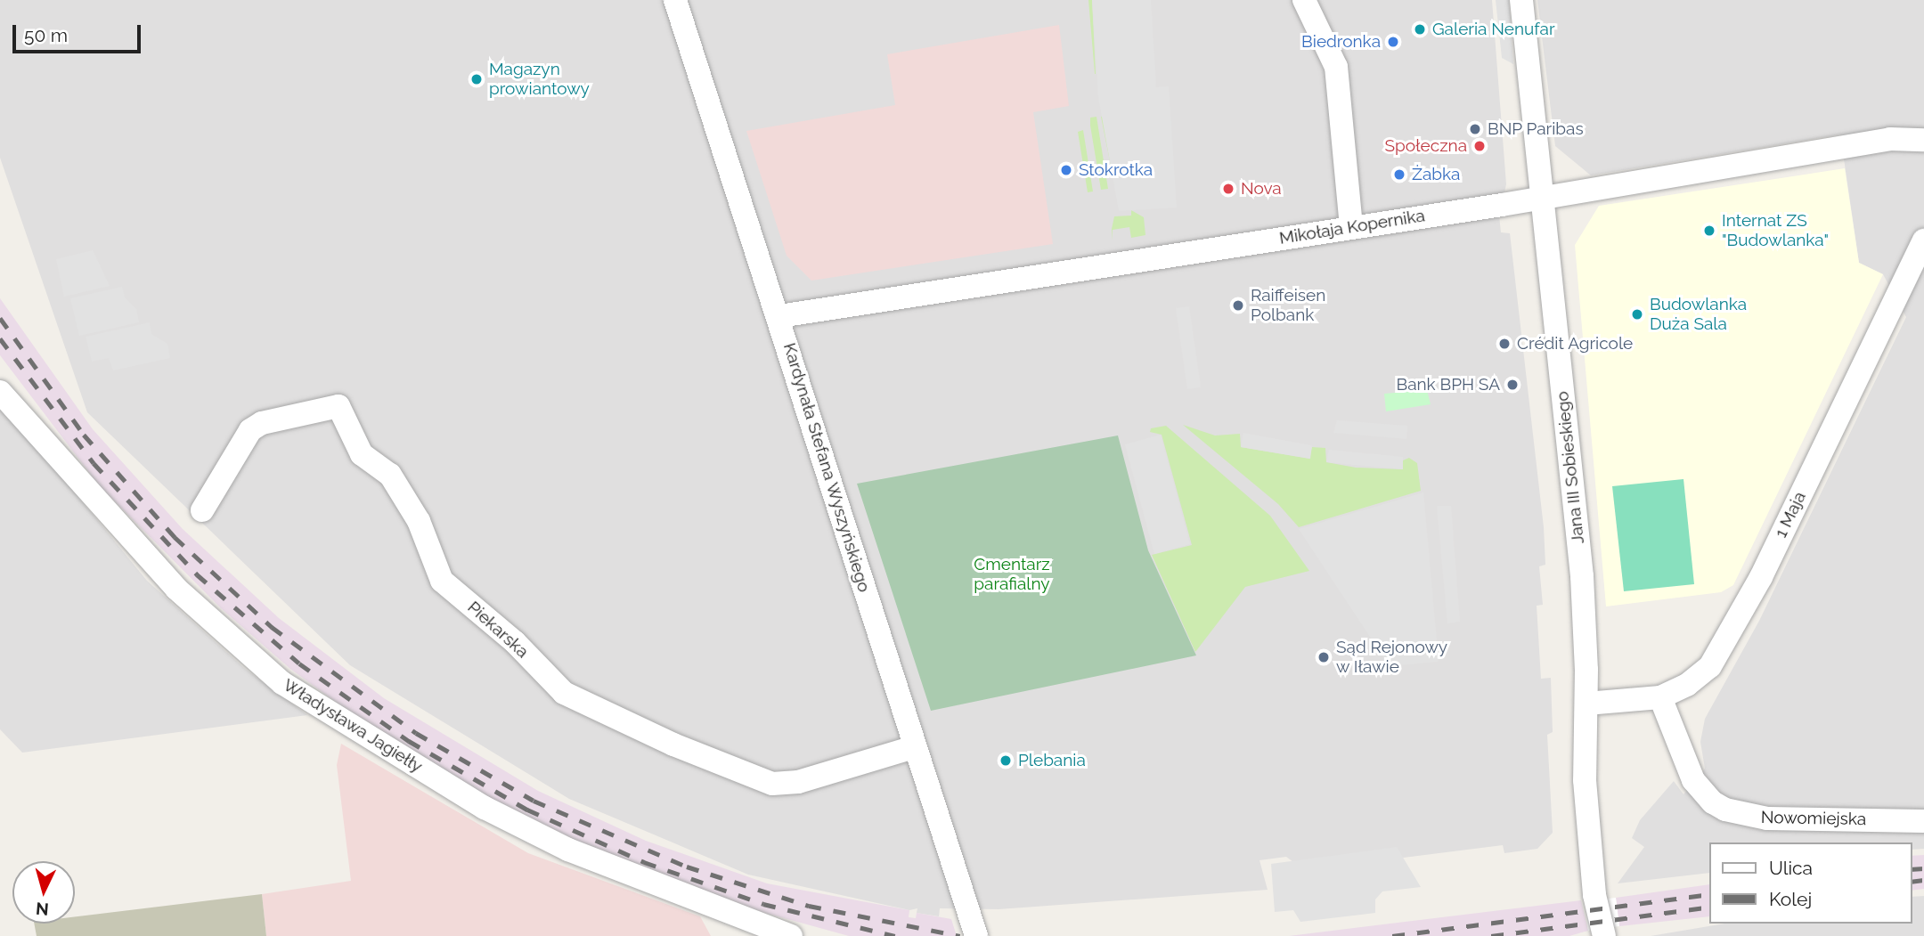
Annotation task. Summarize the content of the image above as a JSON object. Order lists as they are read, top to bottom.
{
  "streets": {
    "street": [
      "Mikołaja Kopernika",
      "Kardynała Stefana Wyszyńskiego",
      "Jana III Sobieskiego",
      "1 Maja",
      "Piekarska",
      "Władysława Jagiełły",
      "Nowomiejska"
    ]
  },
  "crossings": [
    ["Mikołaja Kopernika", "Kardynała Stefana Wyszyńskiego"],
    ["Mikołaja Kopernika", "Jana III Sobieskiego"],
    ["Kardynała Stefana Wyszyńskiego", "Piekarska"],
    ["Jana III Sobieskiego", "1 Maja"],
    ["1 Maja", "Nowomiejska"]
  ],
  "parks": ["Cmentarz parafialny"],
  "places": [
    "Galeria Nenufar",
    "Biedronka",
    "Magazyn prowiantowy",
    "BNP Paribas",
    "Społeczna",
    "Stokrotka",
    "Żabka",
    "Nova",
    "Internat ZS \"Budowlanka\"",
    "Raiffeisen Polbank",
    "Budowlanka Duża Sala",
    "Crédit Agricole",
    "Bank BPH SA",
    "Sąd Rejonowy w Iławie",
    "Plebania"
  ],
  "legend": ["Ulica", "Kolej"],
  "scale_bar": "50 m",
  "north": "bottom"
}
